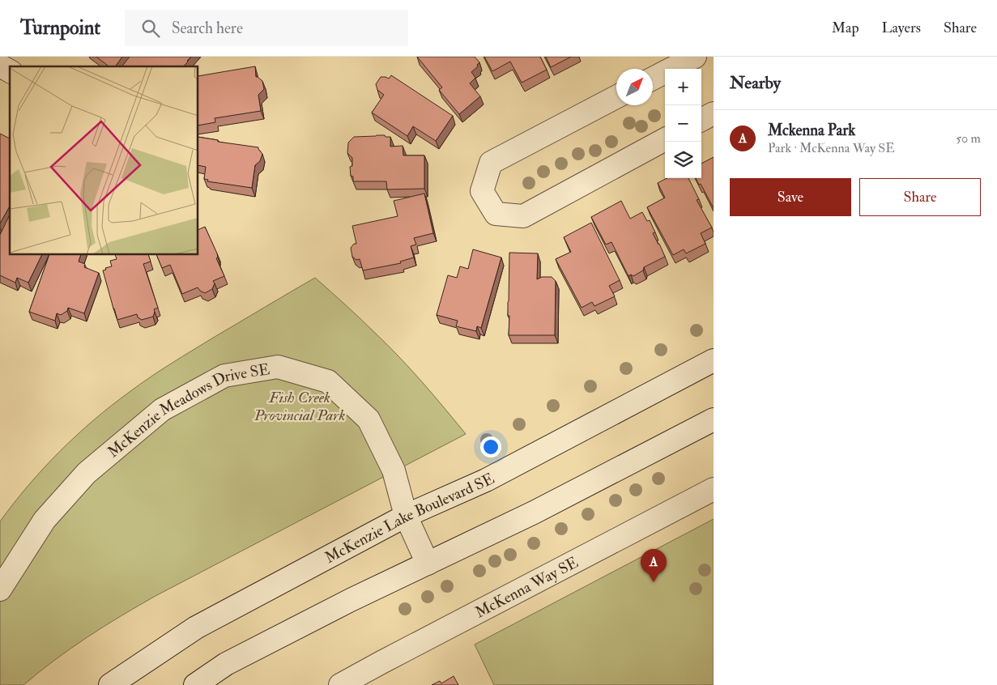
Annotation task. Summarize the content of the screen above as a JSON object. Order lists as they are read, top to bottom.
{
  "streets": {
    "street": ["McKenzie Meadows Drive SE", "McKenzie Lake Boulevard SE", "McKenna Way SE"]
  },
  "crossings": [
    ["McKenzie Meadows Drive SE", "McKenzie Lake Boulevard SE"]
  ],
  "parks": ["Fish Creek Provincial Park"],
  "north": "top right",
  "page": {
    "header": "Turnpoint",
    "search": "Search here",
    "nav": ["Map", "Layers", "Share"],
    "heading": "Nearby",
    "map_buttons": ["+", "−"],
    "list": [
      {
        "mark": "A",
        "name": "Mckenna Park",
        "note": "Park · McKenna Way SE",
        "value": "50 m"
      }
    ],
    "buttons": ["Save", "Share"],
    "pins": "A"
  }
}
